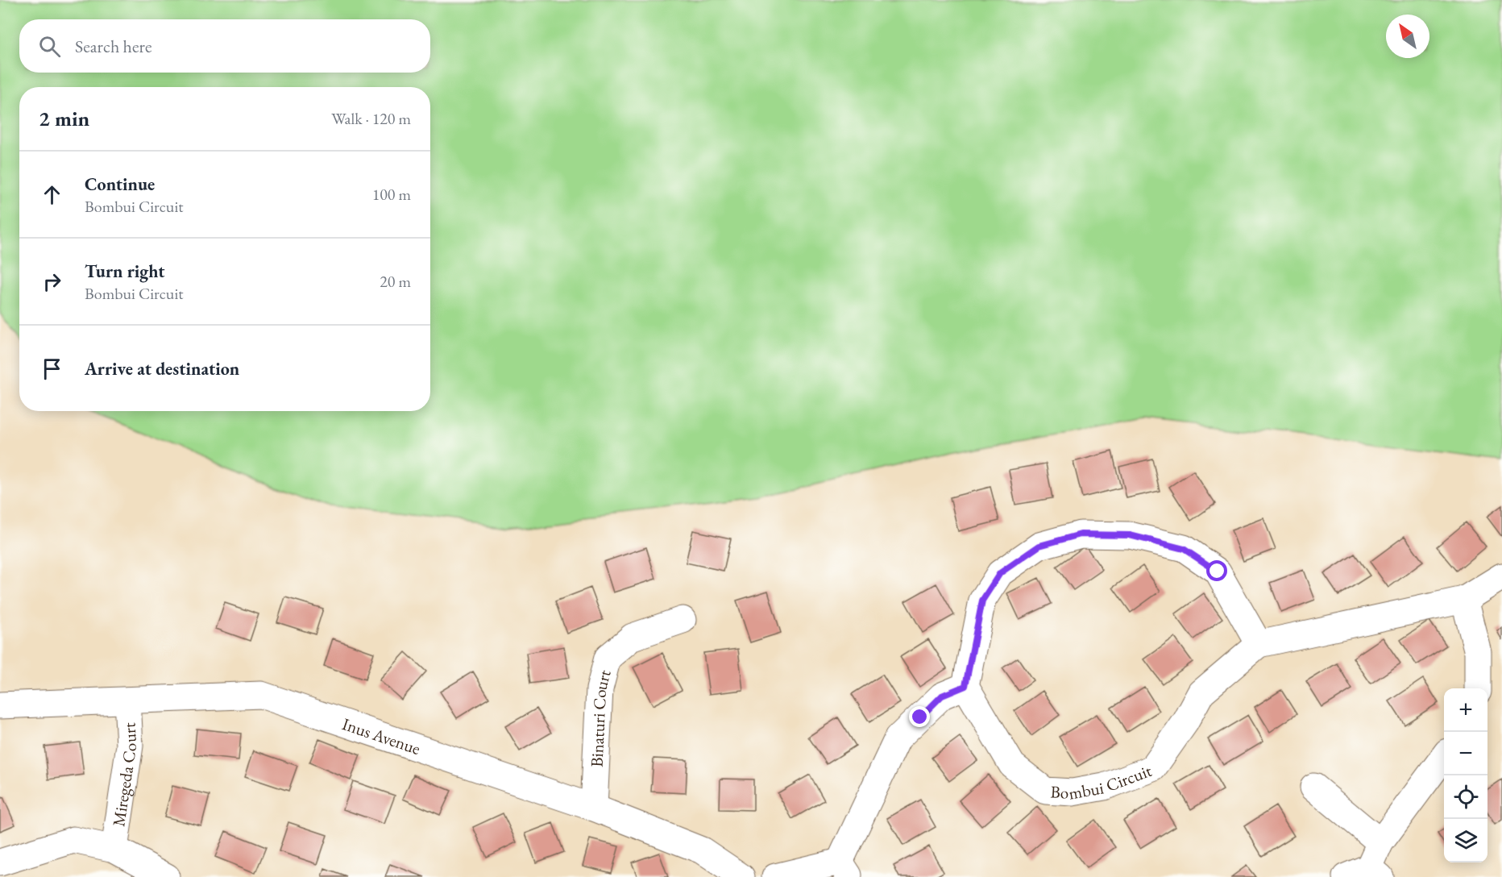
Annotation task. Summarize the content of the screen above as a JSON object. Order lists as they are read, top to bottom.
{
  "streets": {
    "street": [
      "Binaturi Court",
      "Inus Avenue",
      "Miregeda Court",
      "Bombui Circuit"
    ]
  },
  "crossings": [
    ["Binaturi Court", "Inus Avenue"],
    ["Inus Avenue", "Miregeda Court"]
  ],
  "north": "top left",
  "page": {
    "search": "Search here",
    "heading": ["2 min", "Walk · 120 m"],
    "list": [
      ["Continue", "Bombui Circuit", "100 m"],
      ["Turn right", "Bombui Circuit", "20 m"],
      "Arrive at destination"
    ],
    "map_buttons": ["+", "−"]
  }
}
